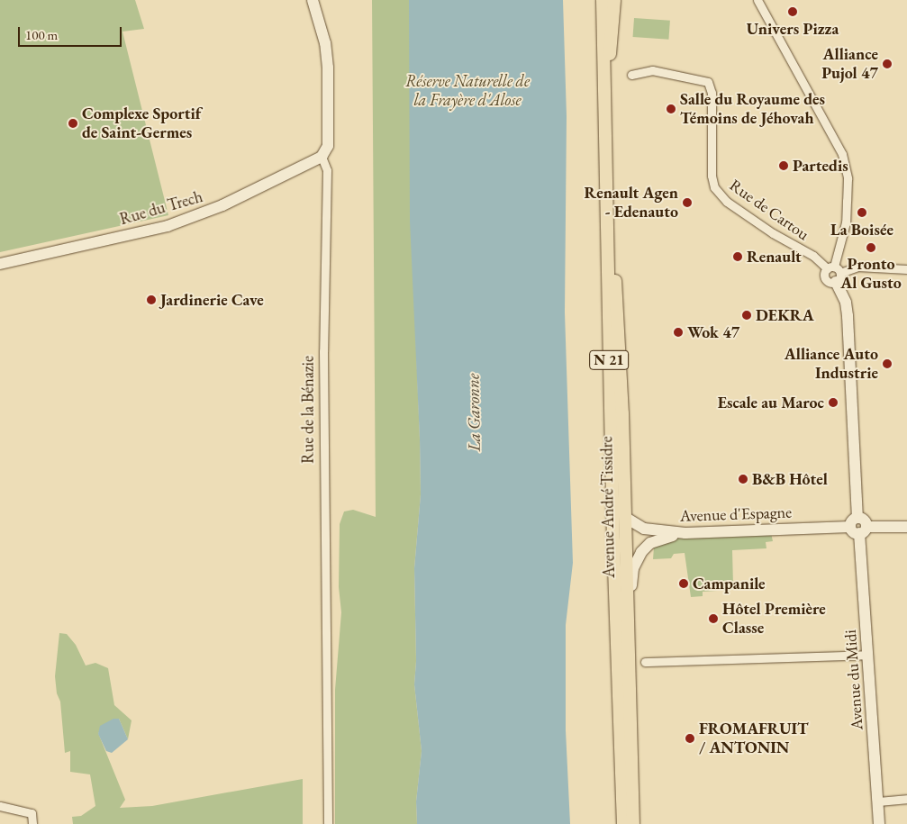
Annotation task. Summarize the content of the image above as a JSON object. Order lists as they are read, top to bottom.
{
  "streets": {
    "main road": ["N 21", "Avenue André Tissidre"],
    "street": [
      "Rue du Trech",
      "Rue de Cartou",
      "Rue de la Bénazie",
      "Avenue d'Espagne",
      "Avenue du Midi"
    ]
  },
  "crossings": [
    ["Rue du Trech", "Rue de la Bénazie"],
    ["Rue de Cartou", "Avenue du Midi"],
    ["Avenue André Tissidre", "Avenue d'Espagne"],
    ["Avenue d'Espagne", "Avenue du Midi"]
  ],
  "water": ["La Garonne"],
  "parks": ["Réserve Naturelle de la Frayère d'Alose"],
  "places": [
    "Univers Pizza",
    "Alliance Pujol 47",
    "Salle du Royaume des Témoins de Jéhovah",
    "Complexe Sportif de Saint-Germes",
    "Partedis",
    "Renault Agen - Edenauto",
    "La Boisée",
    "Pronto Al Gusto",
    "Renault",
    "Jardinerie Cave",
    "DEKRA",
    "Wok 47",
    "Alliance Auto Industrie",
    "Escale au Maroc",
    "B&B Hôtel",
    "Campanile",
    "Hôtel Première Classe",
    "FROMAFRUIT / ANTONIN"
  ],
  "scale_bar": "100 m"
}
